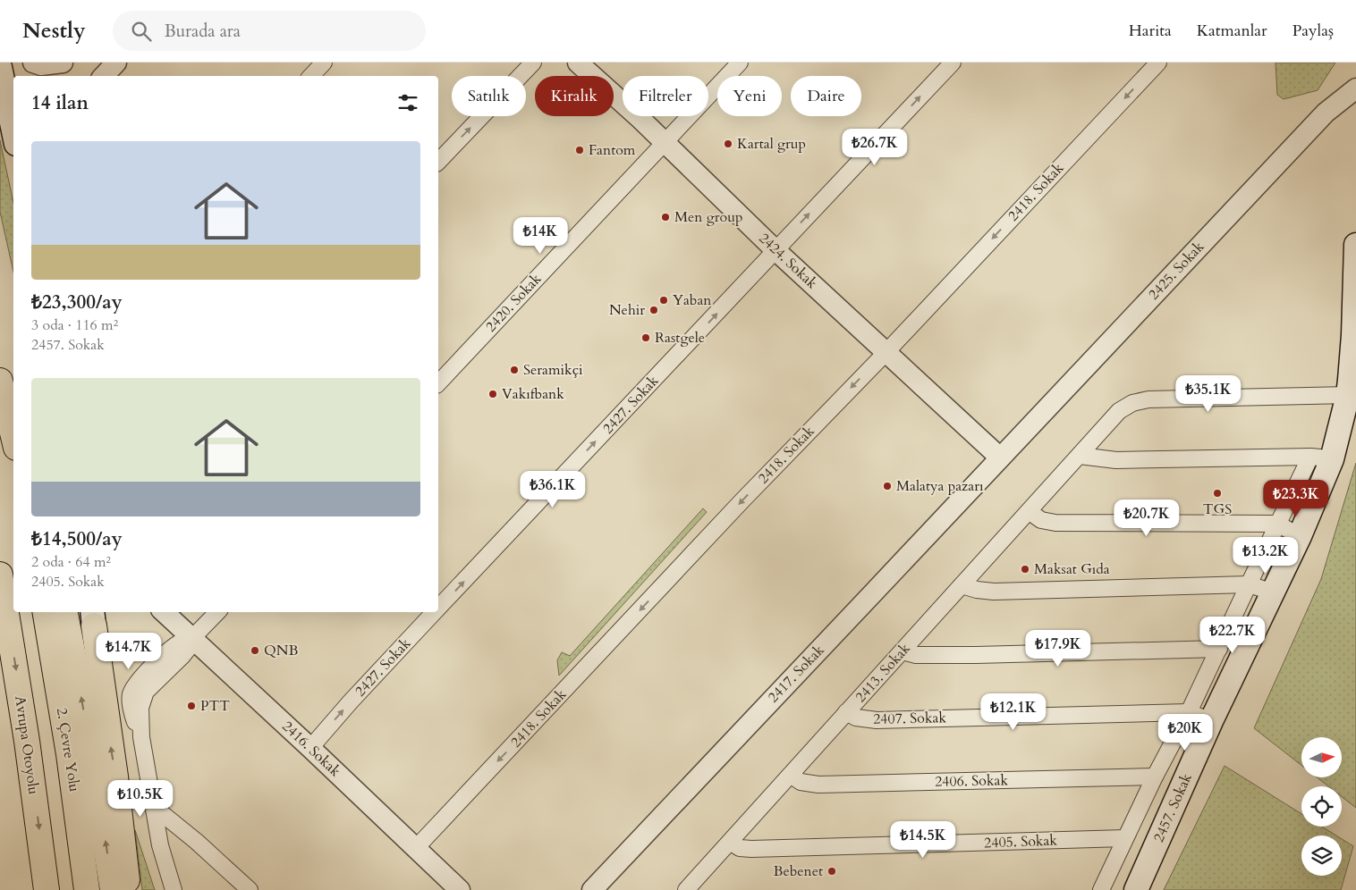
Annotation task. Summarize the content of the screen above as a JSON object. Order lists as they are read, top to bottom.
{
  "streets": {
    "highway": ["Avrupa Otoyolu", "2. Çevre Yolu"],
    "main road": ["2457. Sokak"],
    "street": [
      "2418. Sokak",
      "2424. Sokak",
      "2425. Sokak",
      "2420. Sokak",
      "2427. Sokak",
      "2413. Sokak",
      "2417. Sokak",
      "2407. Sokak",
      "2416. Sokak",
      "2406. Sokak",
      "2405. Sokak"
    ]
  },
  "crossings": [
    ["2418. Sokak", "2424. Sokak"],
    ["2418. Sokak", "2416. Sokak"],
    ["2424. Sokak", "2425. Sokak"],
    ["2424. Sokak", "2420. Sokak"],
    ["2424. Sokak", "2427. Sokak"],
    ["2424. Sokak", "2417. Sokak"],
    ["2425. Sokak", "2417. Sokak"],
    ["2427. Sokak", "2416. Sokak"],
    ["2413. Sokak", "2407. Sokak"],
    ["2413. Sokak", "2406. Sokak"],
    ["2413. Sokak", "2457. Sokak"],
    ["2413. Sokak", "2405. Sokak"]
  ],
  "one_way": ["2418. Sokak", "2427. Sokak"],
  "places": [
    "Kartal grup",
    "Fantom",
    "Men group",
    "Yaban",
    "Nehir",
    "Rastgele",
    "Seramikçi",
    "Vakıfbank",
    "Malatya pazarı",
    "TGS",
    "Maksat Gıda",
    "QNB",
    "PTT",
    "Bebenet"
  ],
  "north": "right",
  "page": {
    "header": "Nestly",
    "search": "Burada ara",
    "nav": ["Harita", "Katmanlar", "Paylaş"],
    "chip": [
      "Satılık",
      "Kiralık",
      "Filtreler",
      "Yeni",
      "Daire"
    ],
    "heading": "14 ilan",
    "price": [
      "₺26.7K",
      "₺14K",
      "₺35.1K",
      "₺36.1K",
      "₺23.3K",
      "₺20.7K",
      "₺13.2K",
      "₺22.7K",
      "₺17.9K",
      "₺14.7K",
      "₺12.1K",
      "₺20K",
      "₺10.5K",
      "₺14.5K"
    ],
    "list": [
      {
        "name": "₺23,300/ay",
        "note": "3 oda · 116 m² · 2457. Sokak"
      },
      {
        "name": "₺14,500/ay",
        "note": "2 oda · 64 m² · 2405. Sokak"
      }
    ]
  }
}
